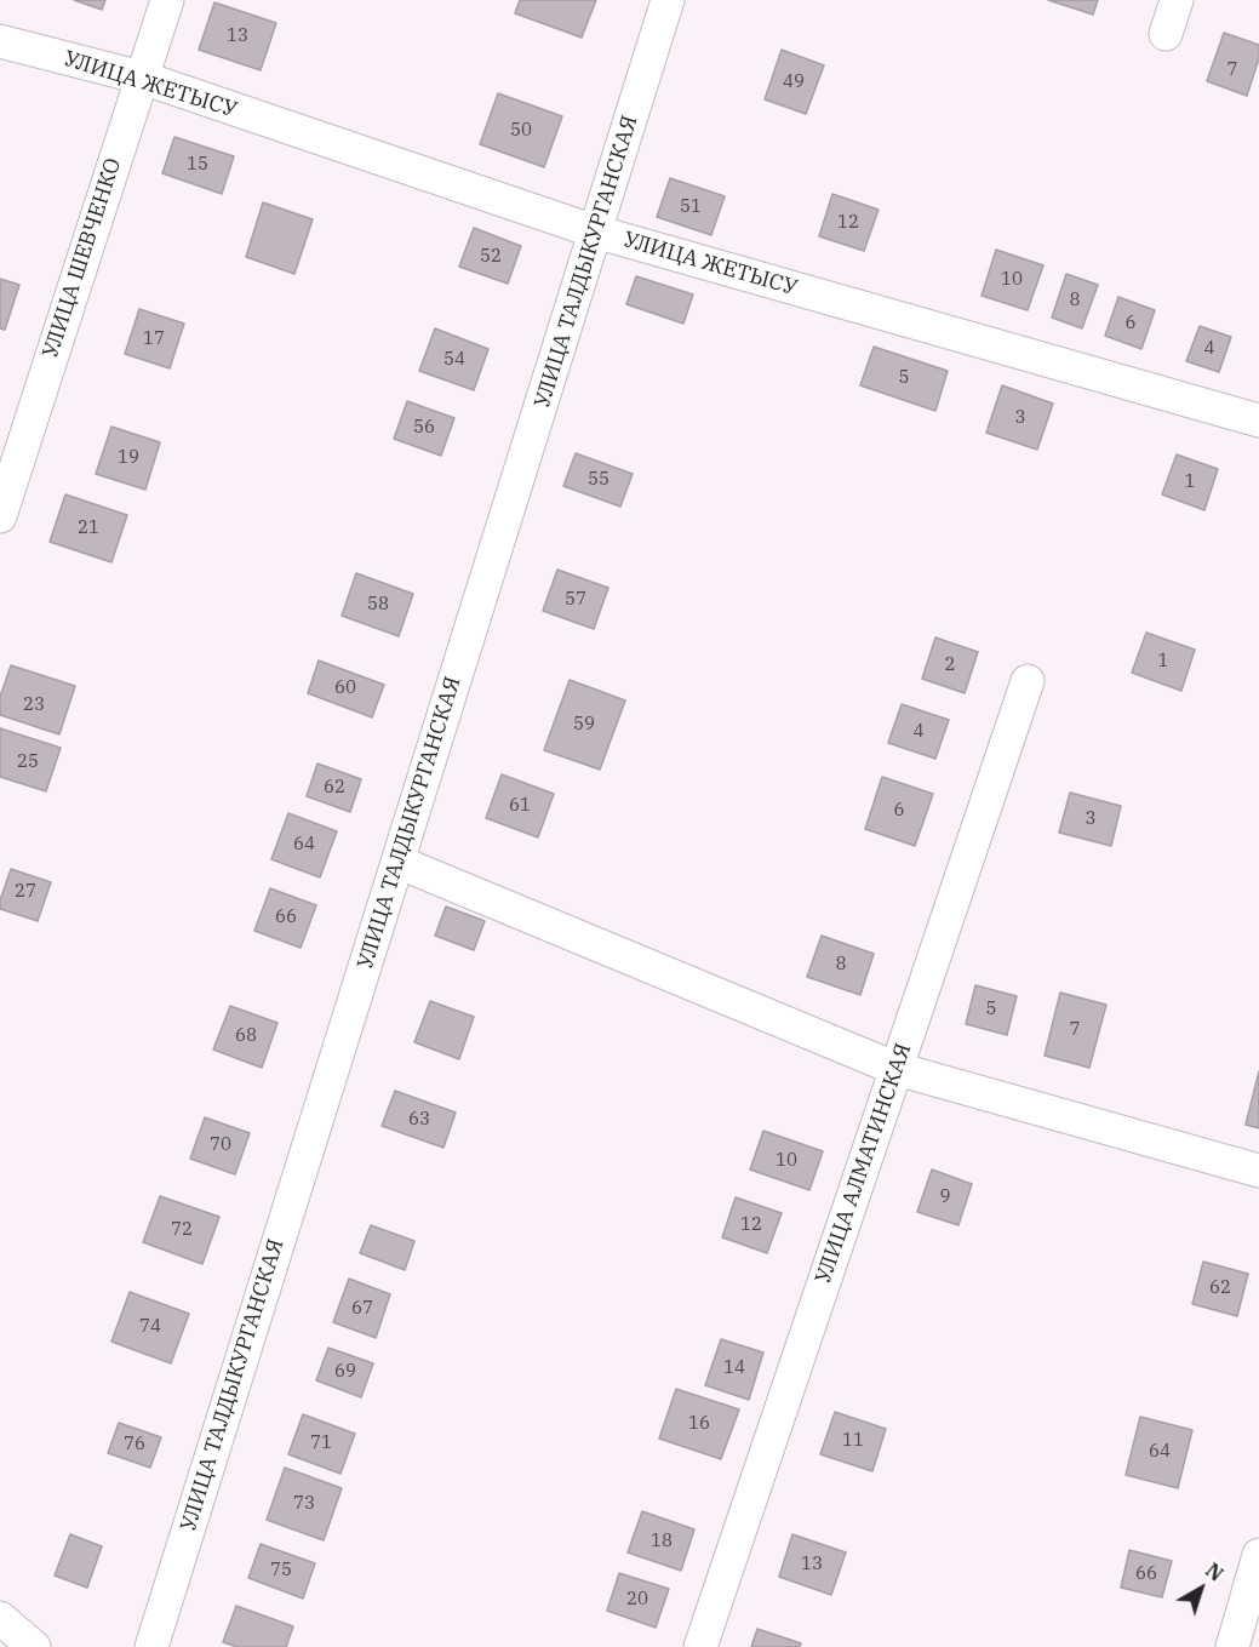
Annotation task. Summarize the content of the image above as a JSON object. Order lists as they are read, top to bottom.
{
  "streets": {
    "street": [
      "УЛИЦА ЖЕТЫСУ",
      "УЛИЦА ШЕВЧЕНКО",
      "УЛИЦА ТАЛДЫКУРГАНСКАЯ",
      "УЛИЦА АЛМАТИНСКАЯ"
    ]
  },
  "crossings": [
    ["УЛИЦА ЖЕТЫСУ", "УЛИЦА ШЕВЧЕНКО"],
    ["УЛИЦА ЖЕТЫСУ", "УЛИЦА ТАЛДЫКУРГАНСКАЯ"]
  ],
  "house_numbers": [
    "13",
    "7",
    "49",
    "50",
    "15",
    "51",
    "12",
    "52",
    "10",
    "8",
    "6",
    "17",
    "4",
    "54",
    "5",
    "3",
    "56",
    "19",
    "55",
    "1",
    "21",
    "57",
    "58",
    "1",
    "2",
    "60",
    "23",
    "59",
    "4",
    "25",
    "62",
    "61",
    "6",
    "3",
    "64",
    "27",
    "66",
    "8",
    "5",
    "7",
    "68",
    "63",
    "70",
    "10",
    "9",
    "12",
    "72",
    "62",
    "67",
    "74",
    "14",
    "69",
    "16",
    "11",
    "71",
    "76",
    "64",
    "73",
    "18",
    "13",
    "75",
    "66",
    "20"
  ],
  "north": "top right"
}
